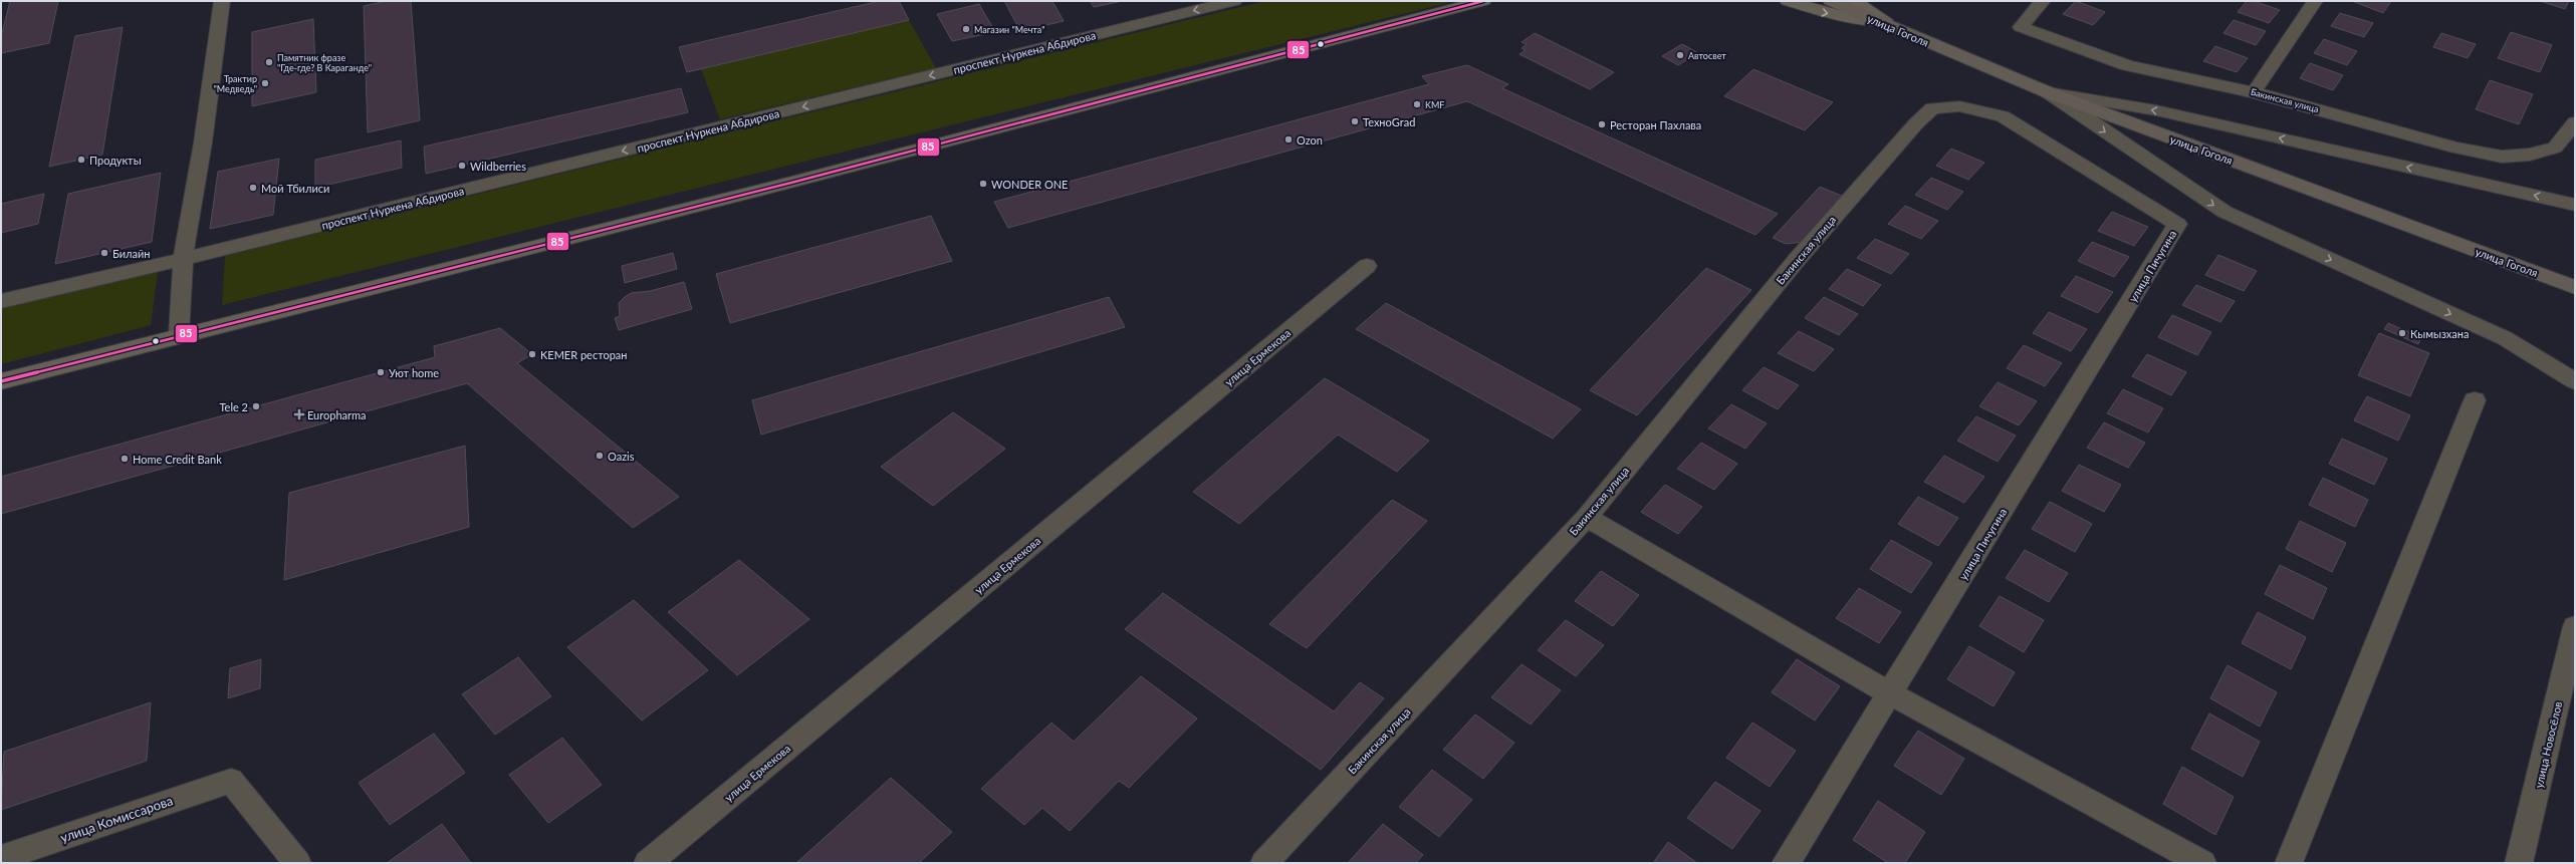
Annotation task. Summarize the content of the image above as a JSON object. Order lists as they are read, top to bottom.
{
  "streets": {
    "highway": ["улица Гоголя"],
    "street": [
      "проспект Нуркена Абдирова",
      "Бакинская улица",
      "улица Пичугина",
      "улица Ермекова",
      "улица Новосёлов",
      "улица Комиссарова"
    ]
  },
  "crossings": [
    ["Бакинская улица", "улица Пичугина"]
  ],
  "one_way": ["проспект Нуркена Абдирова"],
  "places": {
    "other": [
      "Магазин \"Мечта\"",
      "Автосвет",
      "Памятник фразе \"Где-где? В Караганде\"",
      "Трактир \"Медведь\"",
      "KMF",
      "ТехноGrad",
      "Ресторан Пахлава",
      "Ozon",
      "Продукты",
      "Wildberries",
      "WONDER ONE",
      "Мой Тбилиси",
      "Билайн",
      "Кымызхана",
      "KEMER ресторан",
      "Уют home",
      "Tele 2",
      "Oazis",
      "Home Credit Bank"
    ],
    "health": ["Europharma"]
  },
  "lines": ["transit line 85"]
}
